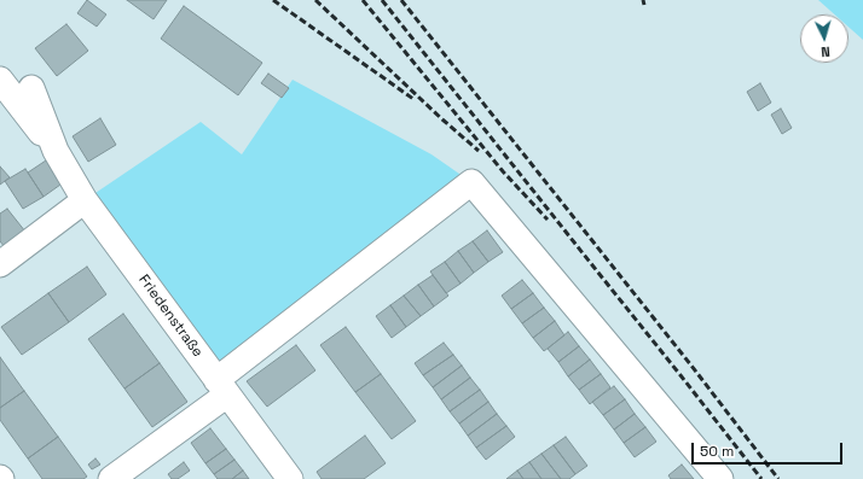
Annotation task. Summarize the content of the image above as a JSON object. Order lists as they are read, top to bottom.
{
  "streets": {
    "street": ["Friedenstraße"]
  },
  "scale_bar": "50 m",
  "north": "bottom"
}
